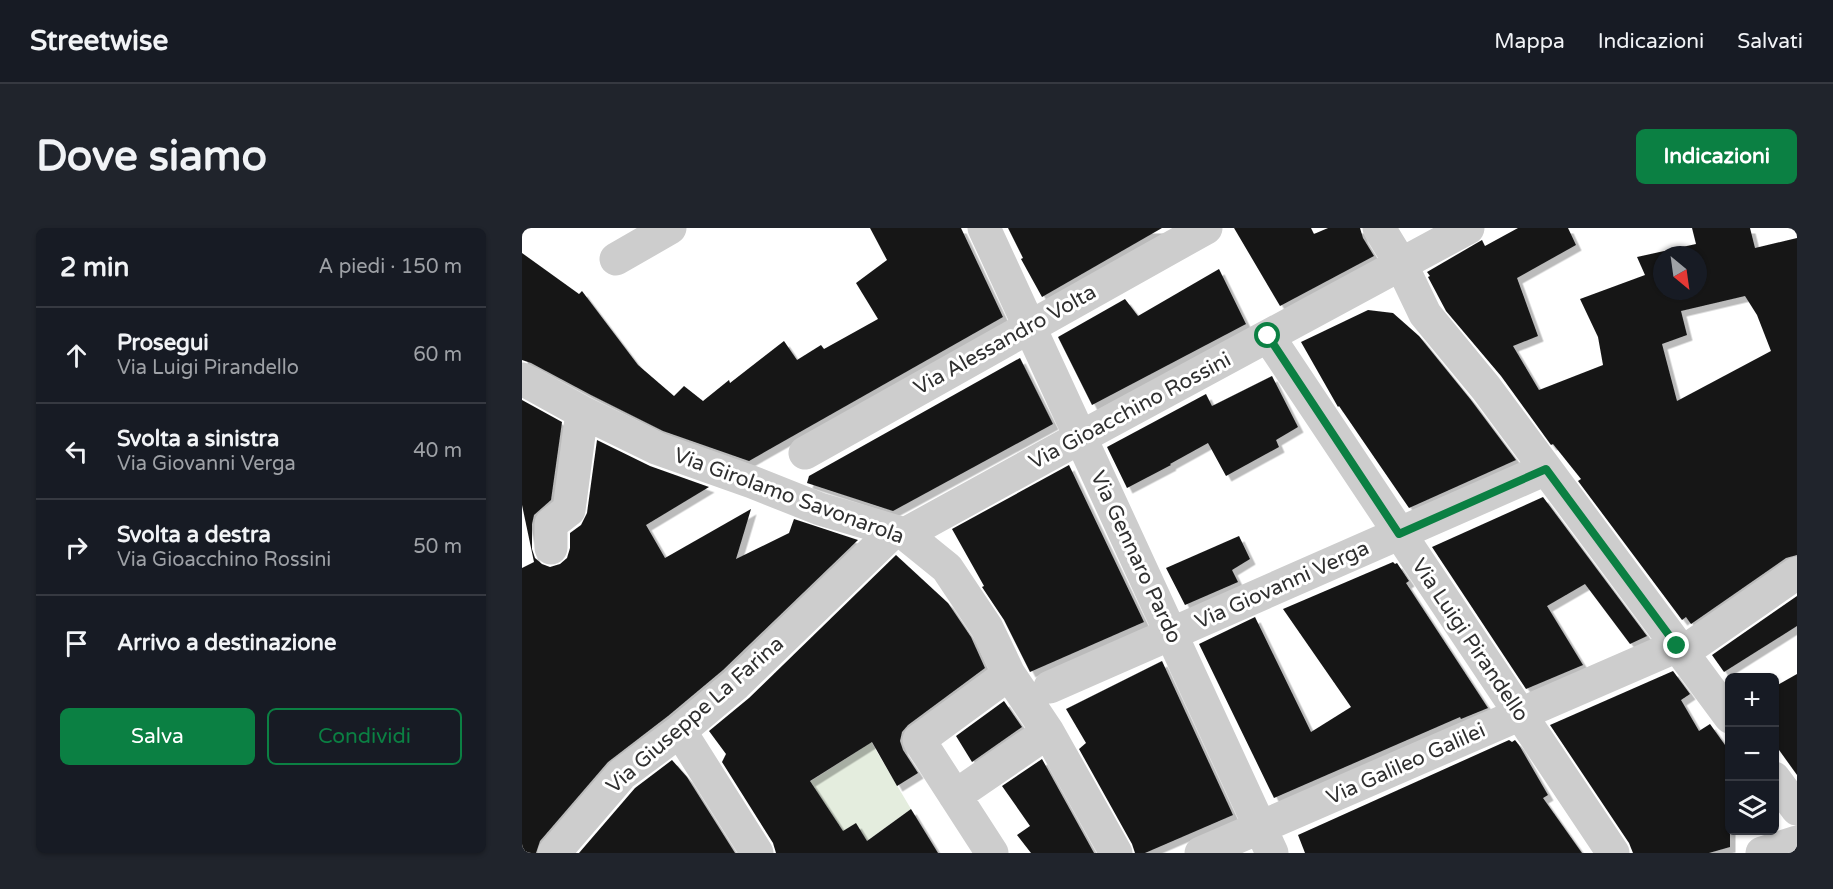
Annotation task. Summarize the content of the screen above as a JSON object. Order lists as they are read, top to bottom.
{
  "streets": {
    "street": [
      "Via Alessandro Volta",
      "Via Gioacchino Rossini",
      "Via Girolamo Savonarola",
      "Via Gennaro Pardo",
      "Via Giovanni Verga",
      "Via Luigi Pirandello",
      "Via Giuseppe La Farina",
      "Via Galileo Galilei"
    ]
  },
  "crossings": [
    ["Via Alessandro Volta", "Via Gennaro Pardo"],
    ["Via Gioacchino Rossini", "Via Girolamo Savonarola"],
    ["Via Gioacchino Rossini", "Via Gennaro Pardo"],
    ["Via Gioacchino Rossini", "Via Luigi Pirandello"],
    ["Via Gioacchino Rossini", "Via Giuseppe La Farina"],
    ["Via Girolamo Savonarola", "Via Giuseppe La Farina"],
    ["Via Gennaro Pardo", "Via Giovanni Verga"],
    ["Via Gennaro Pardo", "Via Galileo Galilei"],
    ["Via Giovanni Verga", "Via Luigi Pirandello"],
    ["Via Luigi Pirandello", "Via Galileo Galilei"]
  ],
  "north": "bottom right",
  "page": {
    "header": "Streetwise",
    "nav": ["Mappa", "Indicazioni", "Salvati"],
    "buttons": [
      "Indicazioni",
      ["Salva", "Condividi"]
    ],
    "title": "Dove siamo",
    "heading": ["2 min", "A piedi · 150 m"],
    "list": [
      ["Prosegui", "Via Luigi Pirandello", "60 m"],
      ["Svolta a sinistra", "Via Giovanni Verga", "40 m"],
      ["Svolta a destra", "Via Gioacchino Rossini", "50 m"],
      "Arrivo a destinazione"
    ],
    "map_buttons": ["+", "−"]
  }
}
